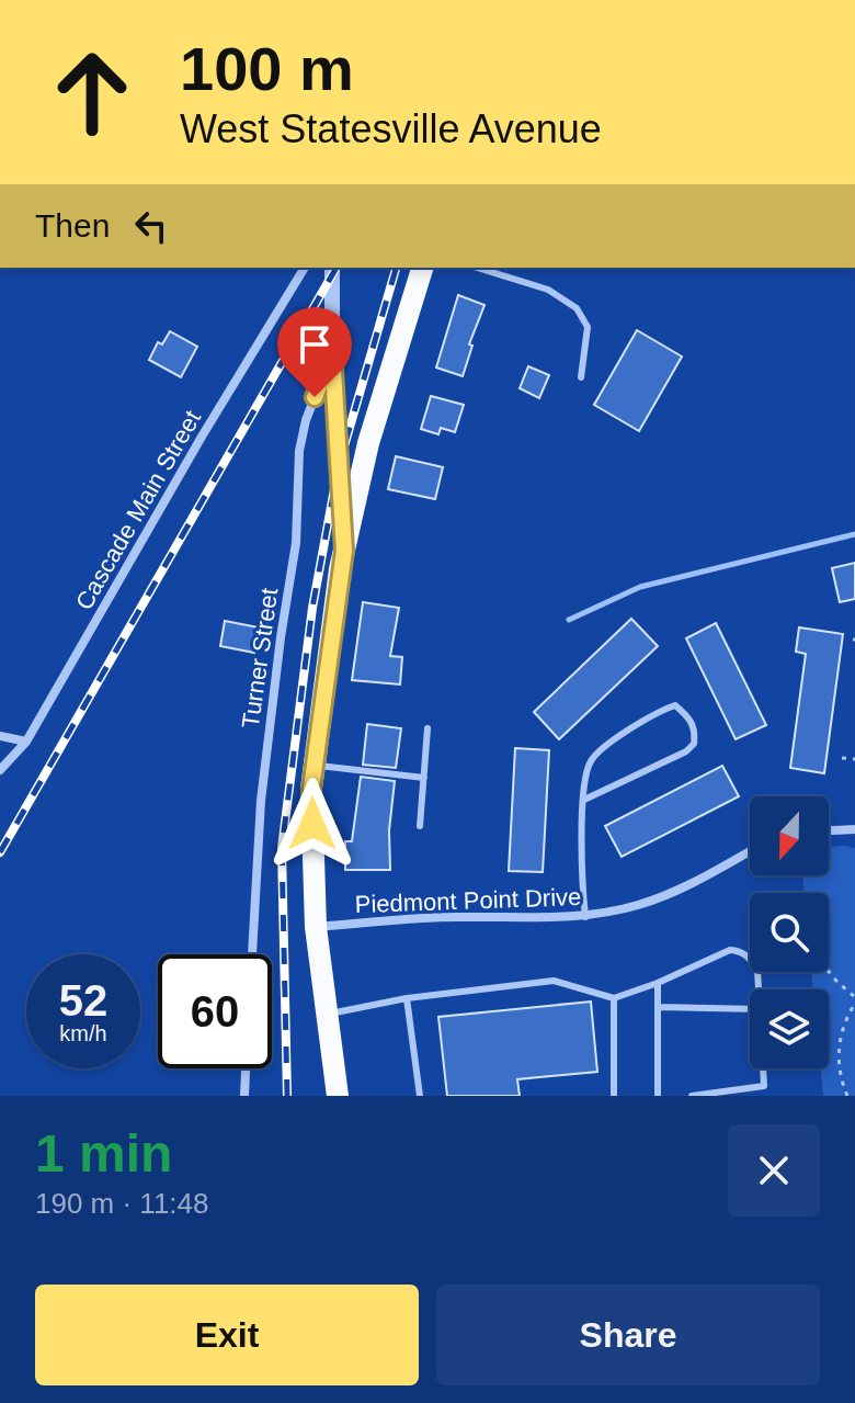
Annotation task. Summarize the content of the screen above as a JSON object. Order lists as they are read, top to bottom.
{
  "streets": {
    "street": ["Cascade Main Street", "Turner Street", "Piedmont Point Drive"]
  },
  "north": "bottom",
  "page": {
    "turn": ["100 m", "West Statesville Avenue"],
    "then": "Then",
    "speed": "52 km/h",
    "limit": "60",
    "heading": ["1 min", "190 m · 11:48"],
    "buttons": ["Exit", "Share"]
  }
}
